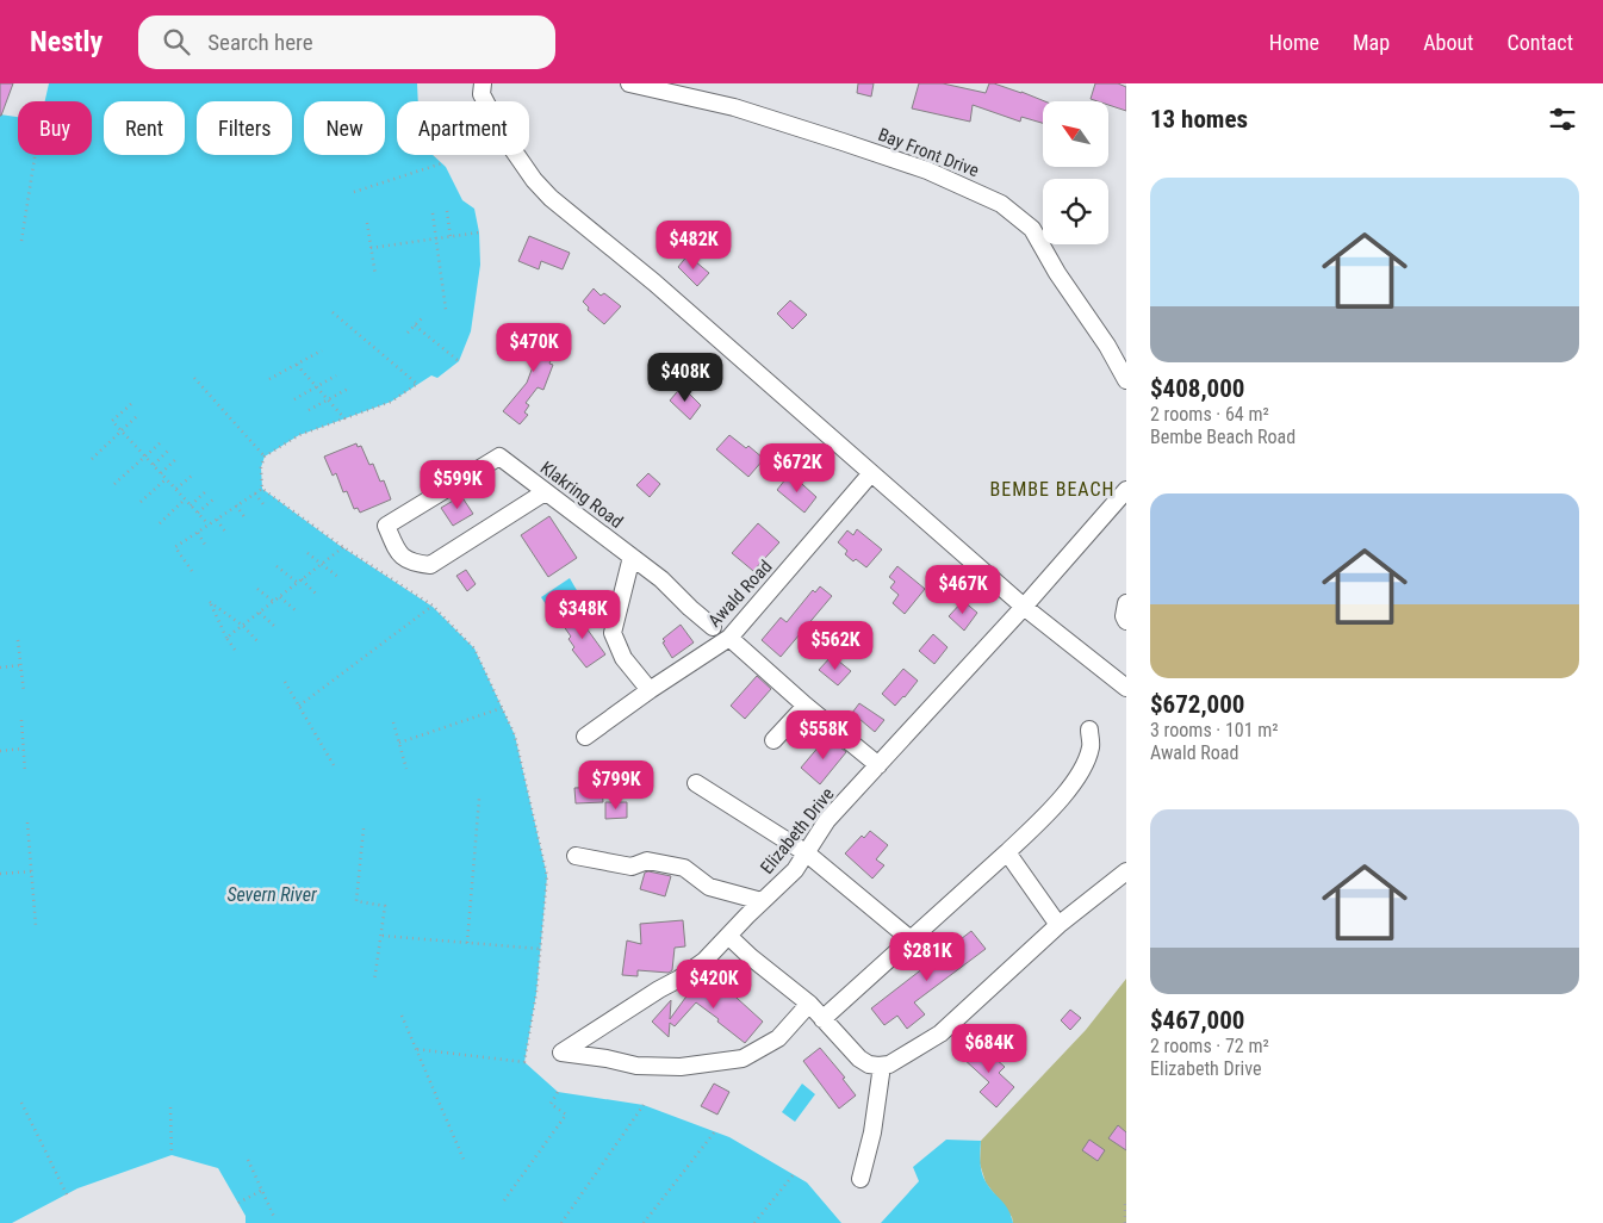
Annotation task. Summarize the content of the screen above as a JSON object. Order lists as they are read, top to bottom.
{
  "streets": {
    "street": [
      "Bay Front Drive",
      "Klakring Road",
      "Awald Road",
      "Elizabeth Drive"
    ]
  },
  "districts": ["BEMBE BEACH"],
  "water": ["Severn River"],
  "north": "top left",
  "page": {
    "header": "Nestly",
    "search": "Search here",
    "nav": [
      "Home",
      "Map",
      "About",
      "Contact"
    ],
    "heading": "13 homes",
    "chip": [
      "Buy",
      "Rent",
      "Filters",
      "New",
      "Apartment"
    ],
    "list": [
      {
        "name": "$408,000",
        "note": "2 rooms · 64 m² · Bembe Beach Road"
      },
      {
        "name": "$672,000",
        "note": "3 rooms · 101 m² · Awald Road"
      },
      {
        "name": "$467,000",
        "note": "2 rooms · 72 m² · Elizabeth Drive"
      }
    ],
    "price": [
      "$482K",
      "$470K",
      "$408K",
      "$672K",
      "$599K",
      "$467K",
      "$348K",
      "$562K",
      "$558K",
      "$799K",
      "$281K",
      "$420K",
      "$684K"
    ]
  }
}
